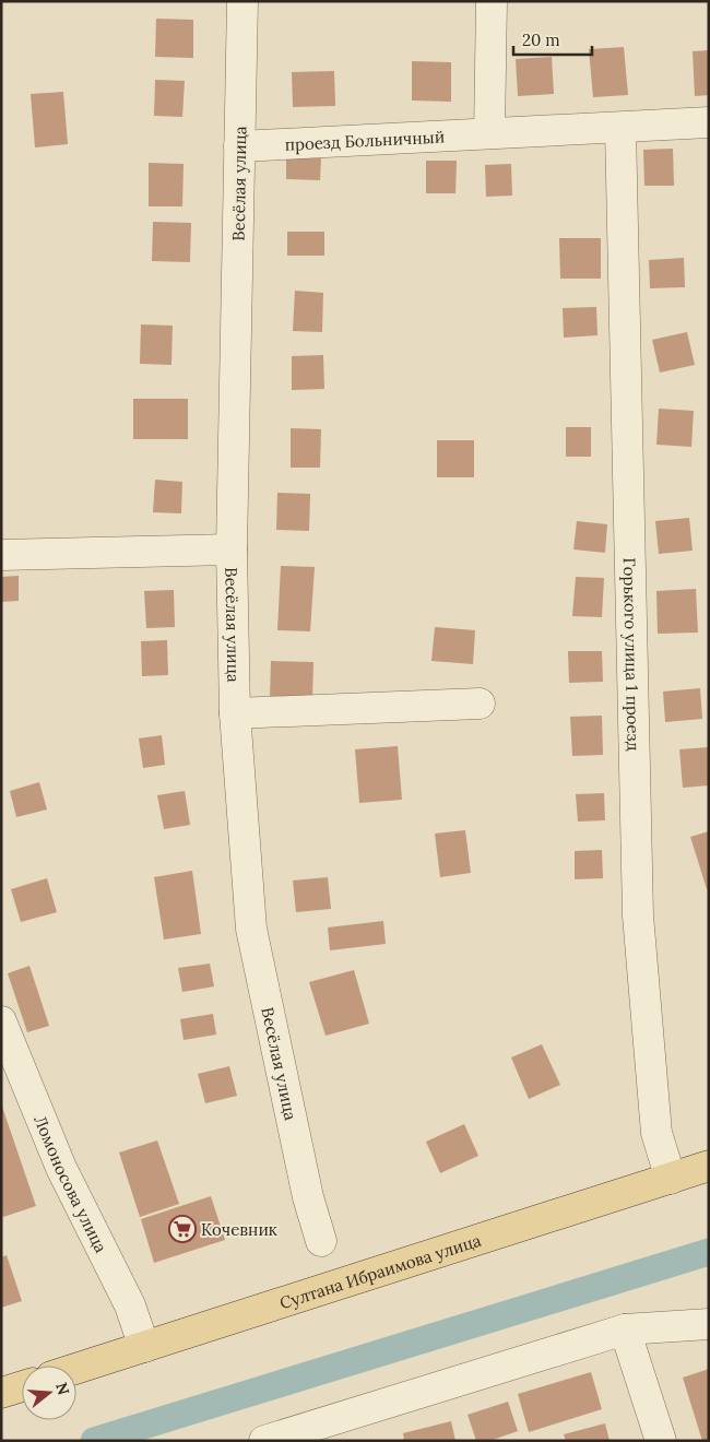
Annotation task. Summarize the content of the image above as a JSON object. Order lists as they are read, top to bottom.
{
  "streets": {
    "main road": ["Султана Ибраимова улица"],
    "street": [
      "проезд Больничный",
      "Весёлая улица",
      "Горького улица 1 проезд",
      "Ломоносова улица"
    ]
  },
  "crossings": [
    ["проезд Больничный", "Весёлая улица"],
    ["проезд Больничный", "Горького улица 1 проезд"],
    ["Горького улица 1 проезд", "Султана Ибраимова улица"],
    ["Ломоносова улица", "Султана Ибраимова улица"]
  ],
  "places": {
    "supermarket": ["Кочевник"]
  },
  "scale_bar": "20 m",
  "north": "right"
}
